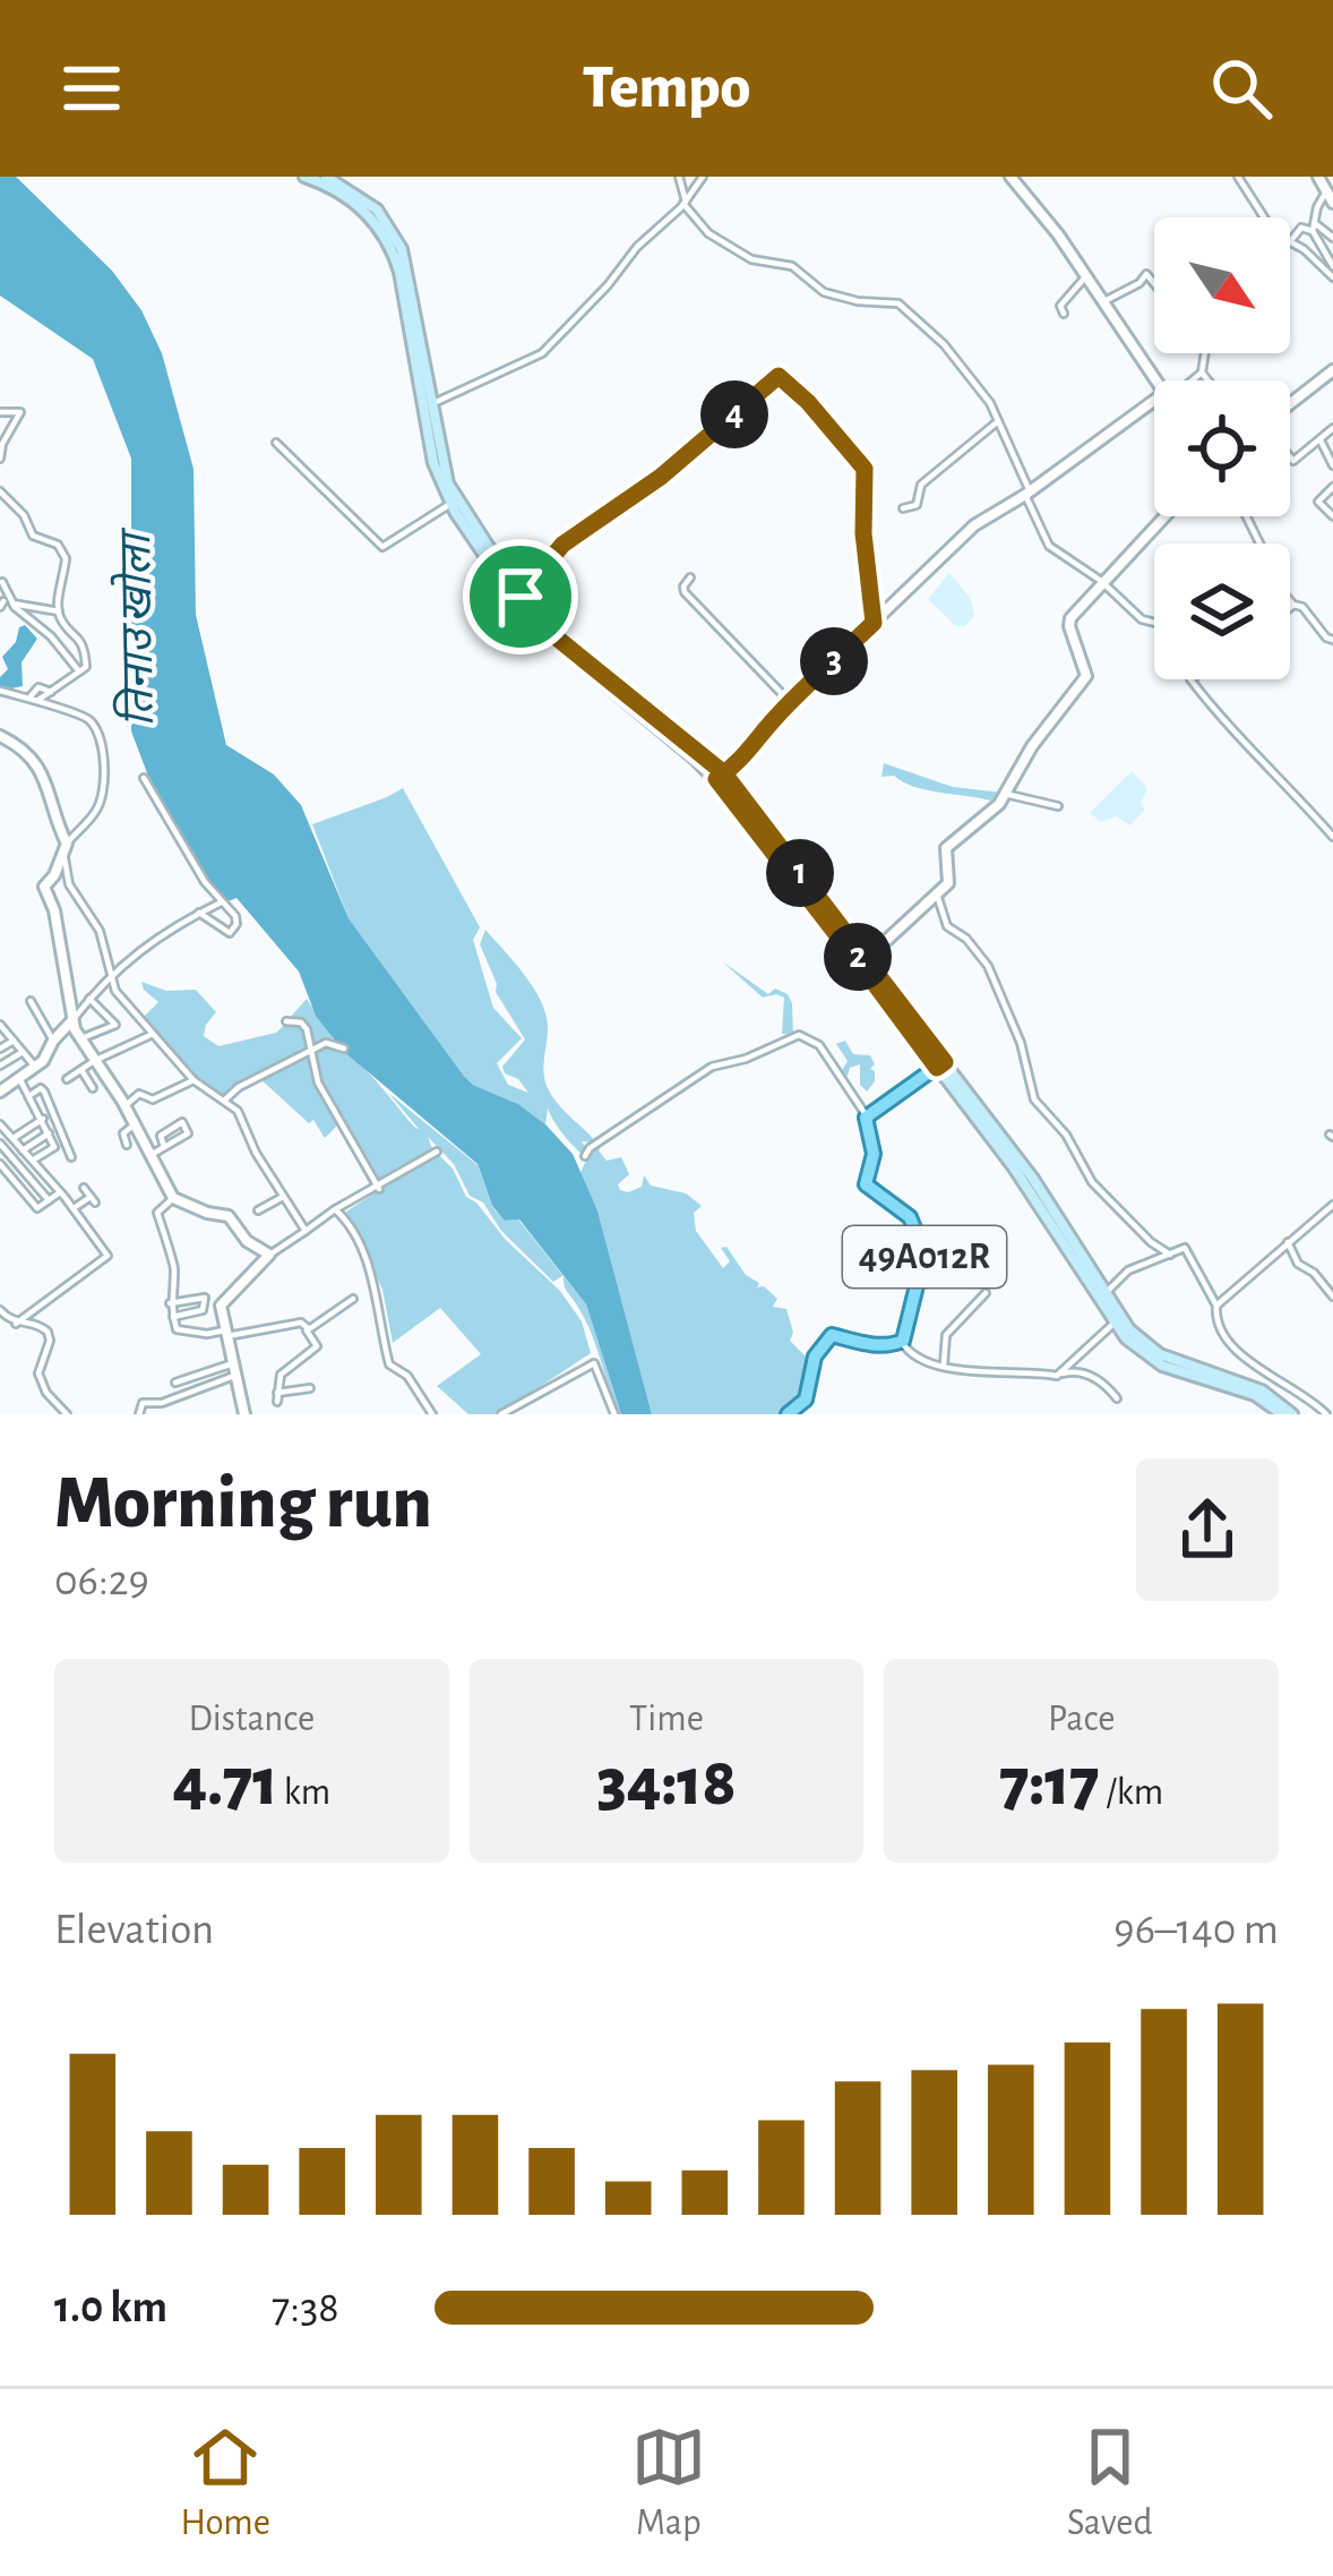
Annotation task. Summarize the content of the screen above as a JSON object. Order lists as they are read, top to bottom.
{
  "streets": {
    "main road": ["49A012R"]
  },
  "water": ["तिनाउ खोला"],
  "north": "bottom right",
  "page": {
    "header": "Tempo",
    "pins": [
      "4",
      "3",
      "1",
      "2"
    ],
    "heading": ["Morning run", "06:29"],
    "stats": [
      ["Distance", "4.71 km"],
      ["Time", "34:18"],
      ["Pace", "7:17 /km"]
    ],
    "chart": ["Elevation", "96–140 m"],
    "list": [
      {
        "name": "1.0 km",
        "note": "7:38"
      }
    ],
    "tabs": ["Home", "Map", "Saved"]
  }
}
